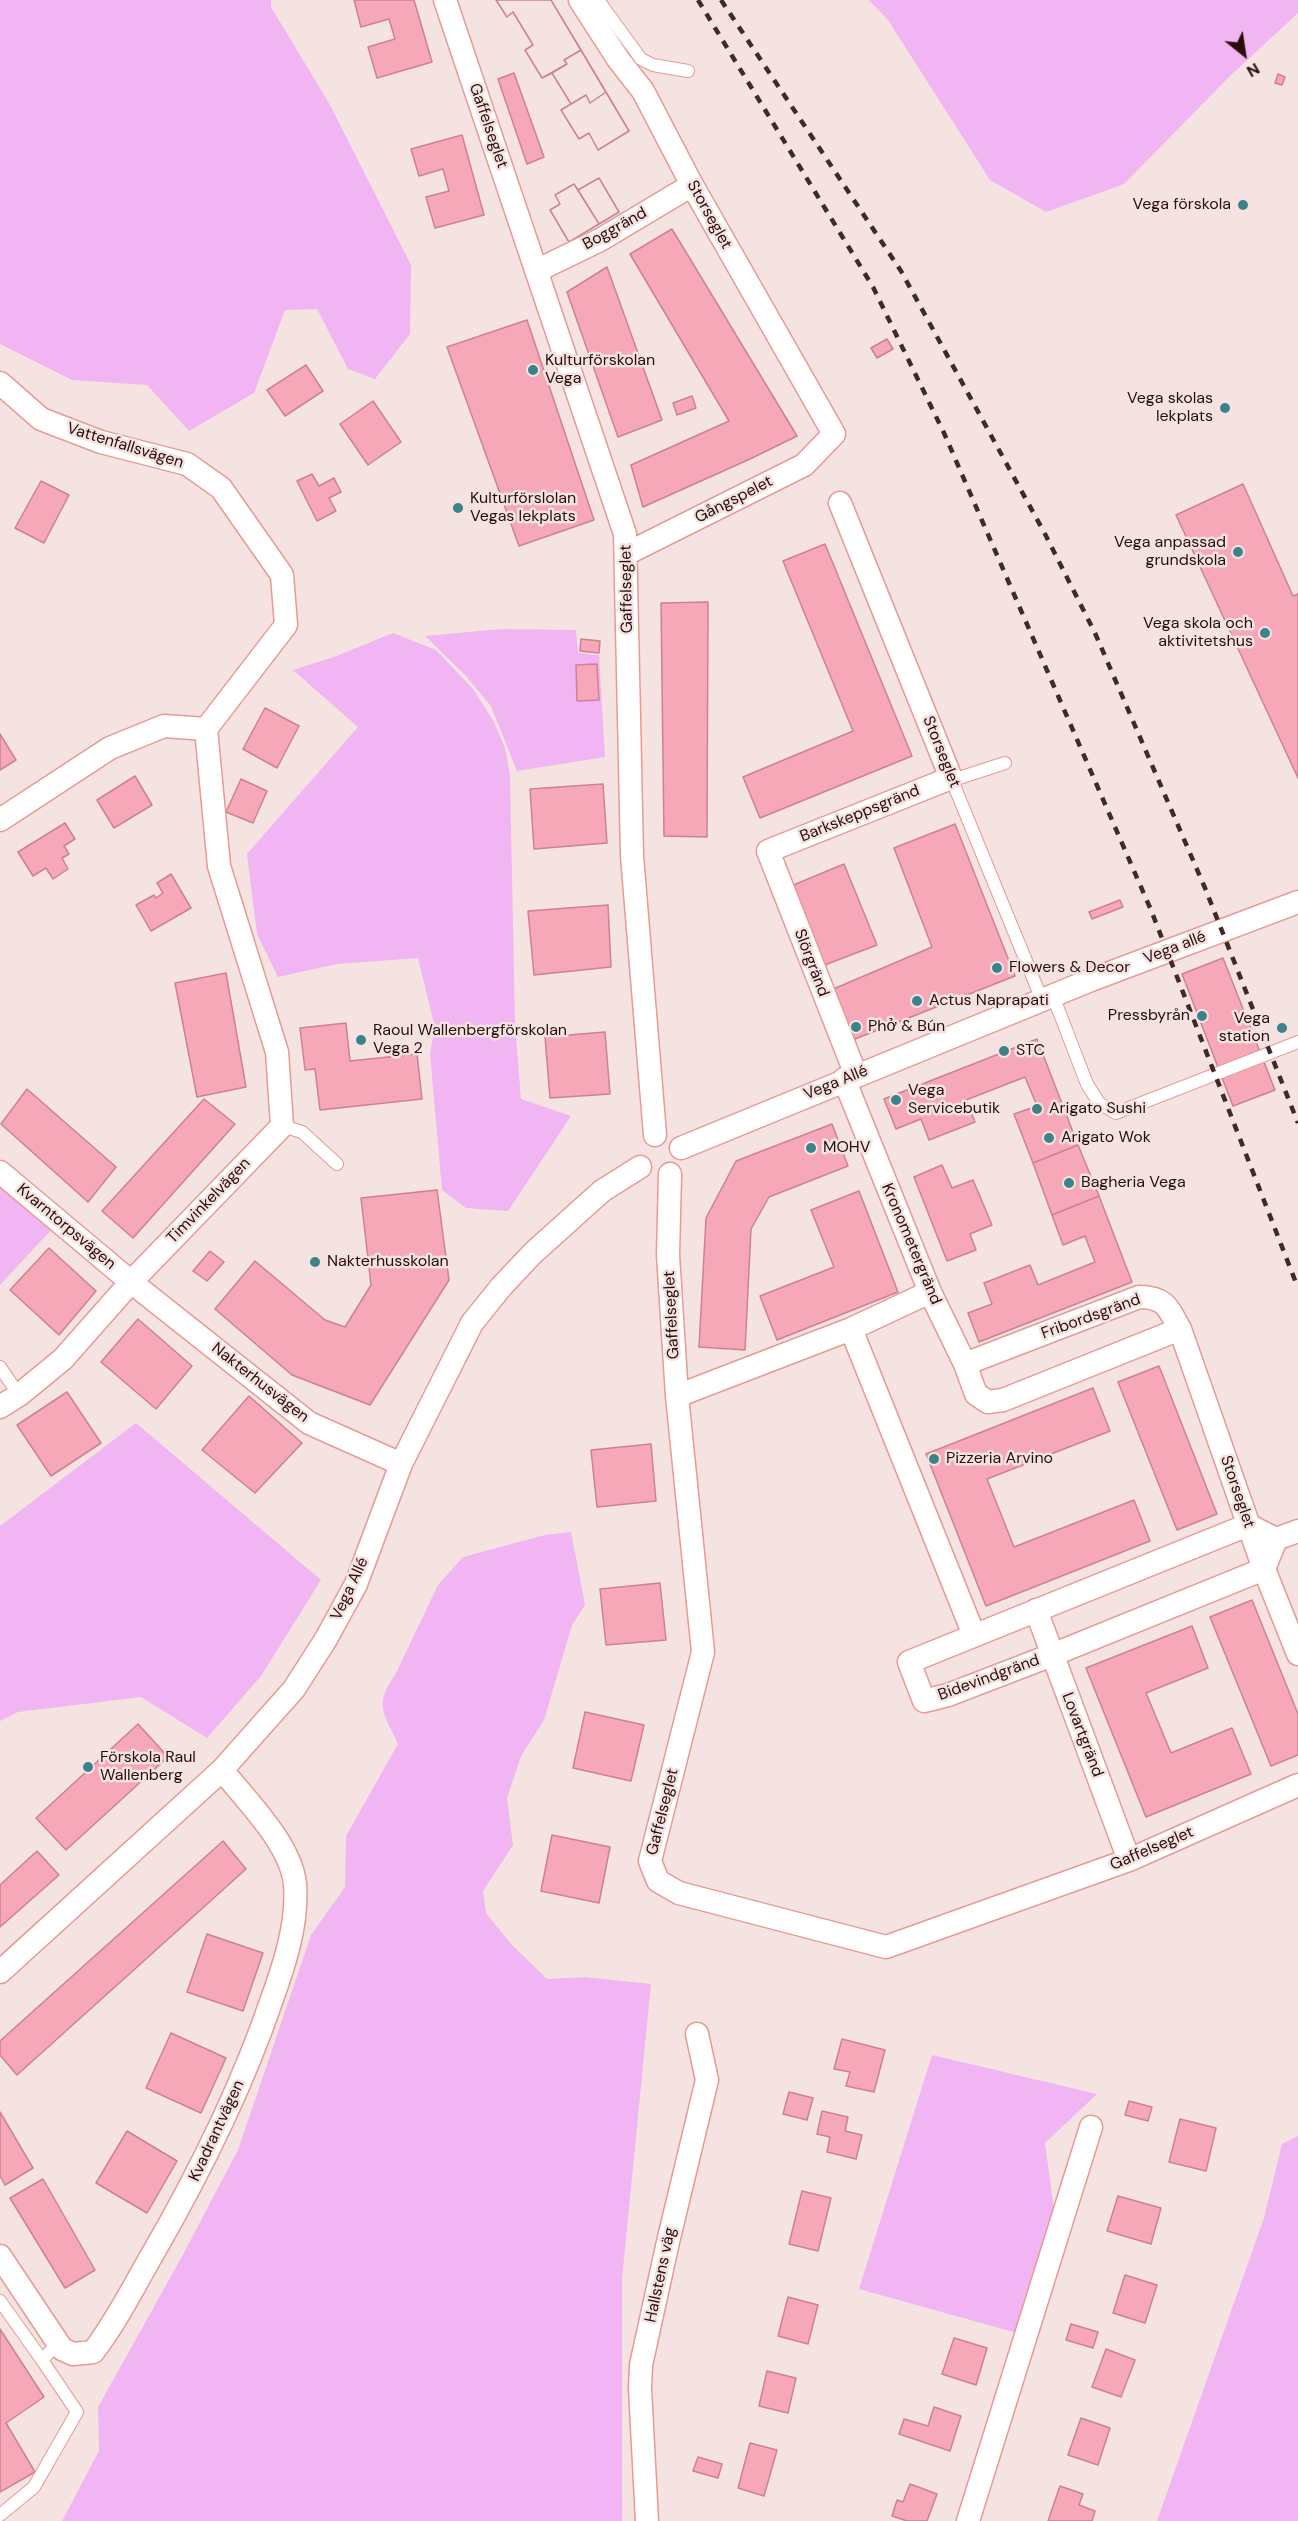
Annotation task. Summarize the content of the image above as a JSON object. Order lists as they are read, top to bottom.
{
  "streets": {
    "street": [
      "Gaffelseglet",
      "Storseglet",
      "Boggränd",
      "Vattenfallsvägen",
      "Gångspelet",
      "Barkskeppsgränd",
      "Vega allé",
      "Slörgränd",
      "Vega Allé",
      "Timvinkelvägen",
      "Kvarntorpsvägen",
      "Kronometergränd",
      "Fribordsgränd",
      "Nakterhusvägen",
      "Bidevindgränd",
      "Lovartgränd",
      "Kvadrantvägen",
      "Hallstens väg"
    ]
  },
  "crossings": [
    ["Gaffelseglet", "Boggränd"],
    ["Gaffelseglet", "Gångspelet"],
    ["Gaffelseglet", "Vega Allé"],
    ["Gaffelseglet", "Lovartgränd"],
    ["Storseglet", "Boggränd"],
    ["Storseglet", "Gångspelet"],
    ["Storseglet", "Barkskeppsgränd"],
    ["Storseglet", "Vega allé"],
    ["Storseglet", "Vega Allé"],
    ["Storseglet", "Kronometergränd"],
    ["Storseglet", "Fribordsgränd"],
    ["Storseglet", "Bidevindgränd"],
    ["Barkskeppsgränd", "Slörgränd"],
    ["Vega allé", "Vega Allé"],
    ["Slörgränd", "Vega Allé"],
    ["Slörgränd", "Kronometergränd"],
    ["Vega Allé", "Kronometergränd"],
    ["Vega Allé", "Nakterhusvägen"],
    ["Vega Allé", "Kvadrantvägen"],
    ["Timvinkelvägen", "Kvarntorpsvägen"],
    ["Timvinkelvägen", "Nakterhusvägen"],
    ["Kvarntorpsvägen", "Nakterhusvägen"],
    ["Kronometergränd", "Fribordsgränd"],
    ["Bidevindgränd", "Lovartgränd"]
  ],
  "places": [
    "Vega förskola",
    "Kulturförskolan Vega",
    "Vega skolas lekplats",
    "Kulturförslolan Vegas lekplats",
    "Vega anpassad grundskola",
    "Vega skola och aktivitetshus",
    "Flowers & Decor",
    "Actus Naprapati",
    "Pressbyrån",
    "Phở & Bún",
    "Vega station",
    "Raoul Wallenbergförskolan Vega 2",
    "STC",
    "Vega Servicebutik",
    "Arigato Sushi",
    "Arigato Wok",
    "MOHV",
    "Bagheria Vega",
    "Nakterhusskolan",
    "Pizzeria Arvino",
    "Förskola Raul Wallenberg"
  ],
  "north": "bottom right"
}
